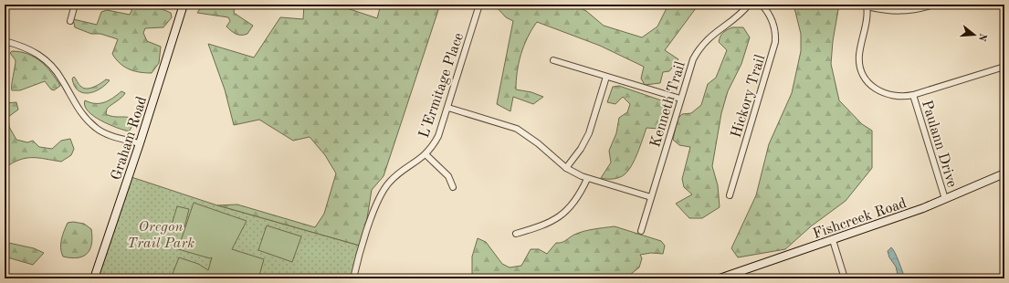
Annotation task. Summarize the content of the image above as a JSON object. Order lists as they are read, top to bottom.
{
  "streets": {
    "main road": ["Graham Road", "Fishcreek Road"],
    "street": [
      "L'Ermitage Place",
      "Hickory Trail",
      "Kenneth Trail",
      "Paulann Drive"
    ]
  },
  "crossings": [
    ["Paulann Drive", "Fishcreek Road"]
  ],
  "parks": ["Oregon Trail Park"],
  "north": "right"
}
